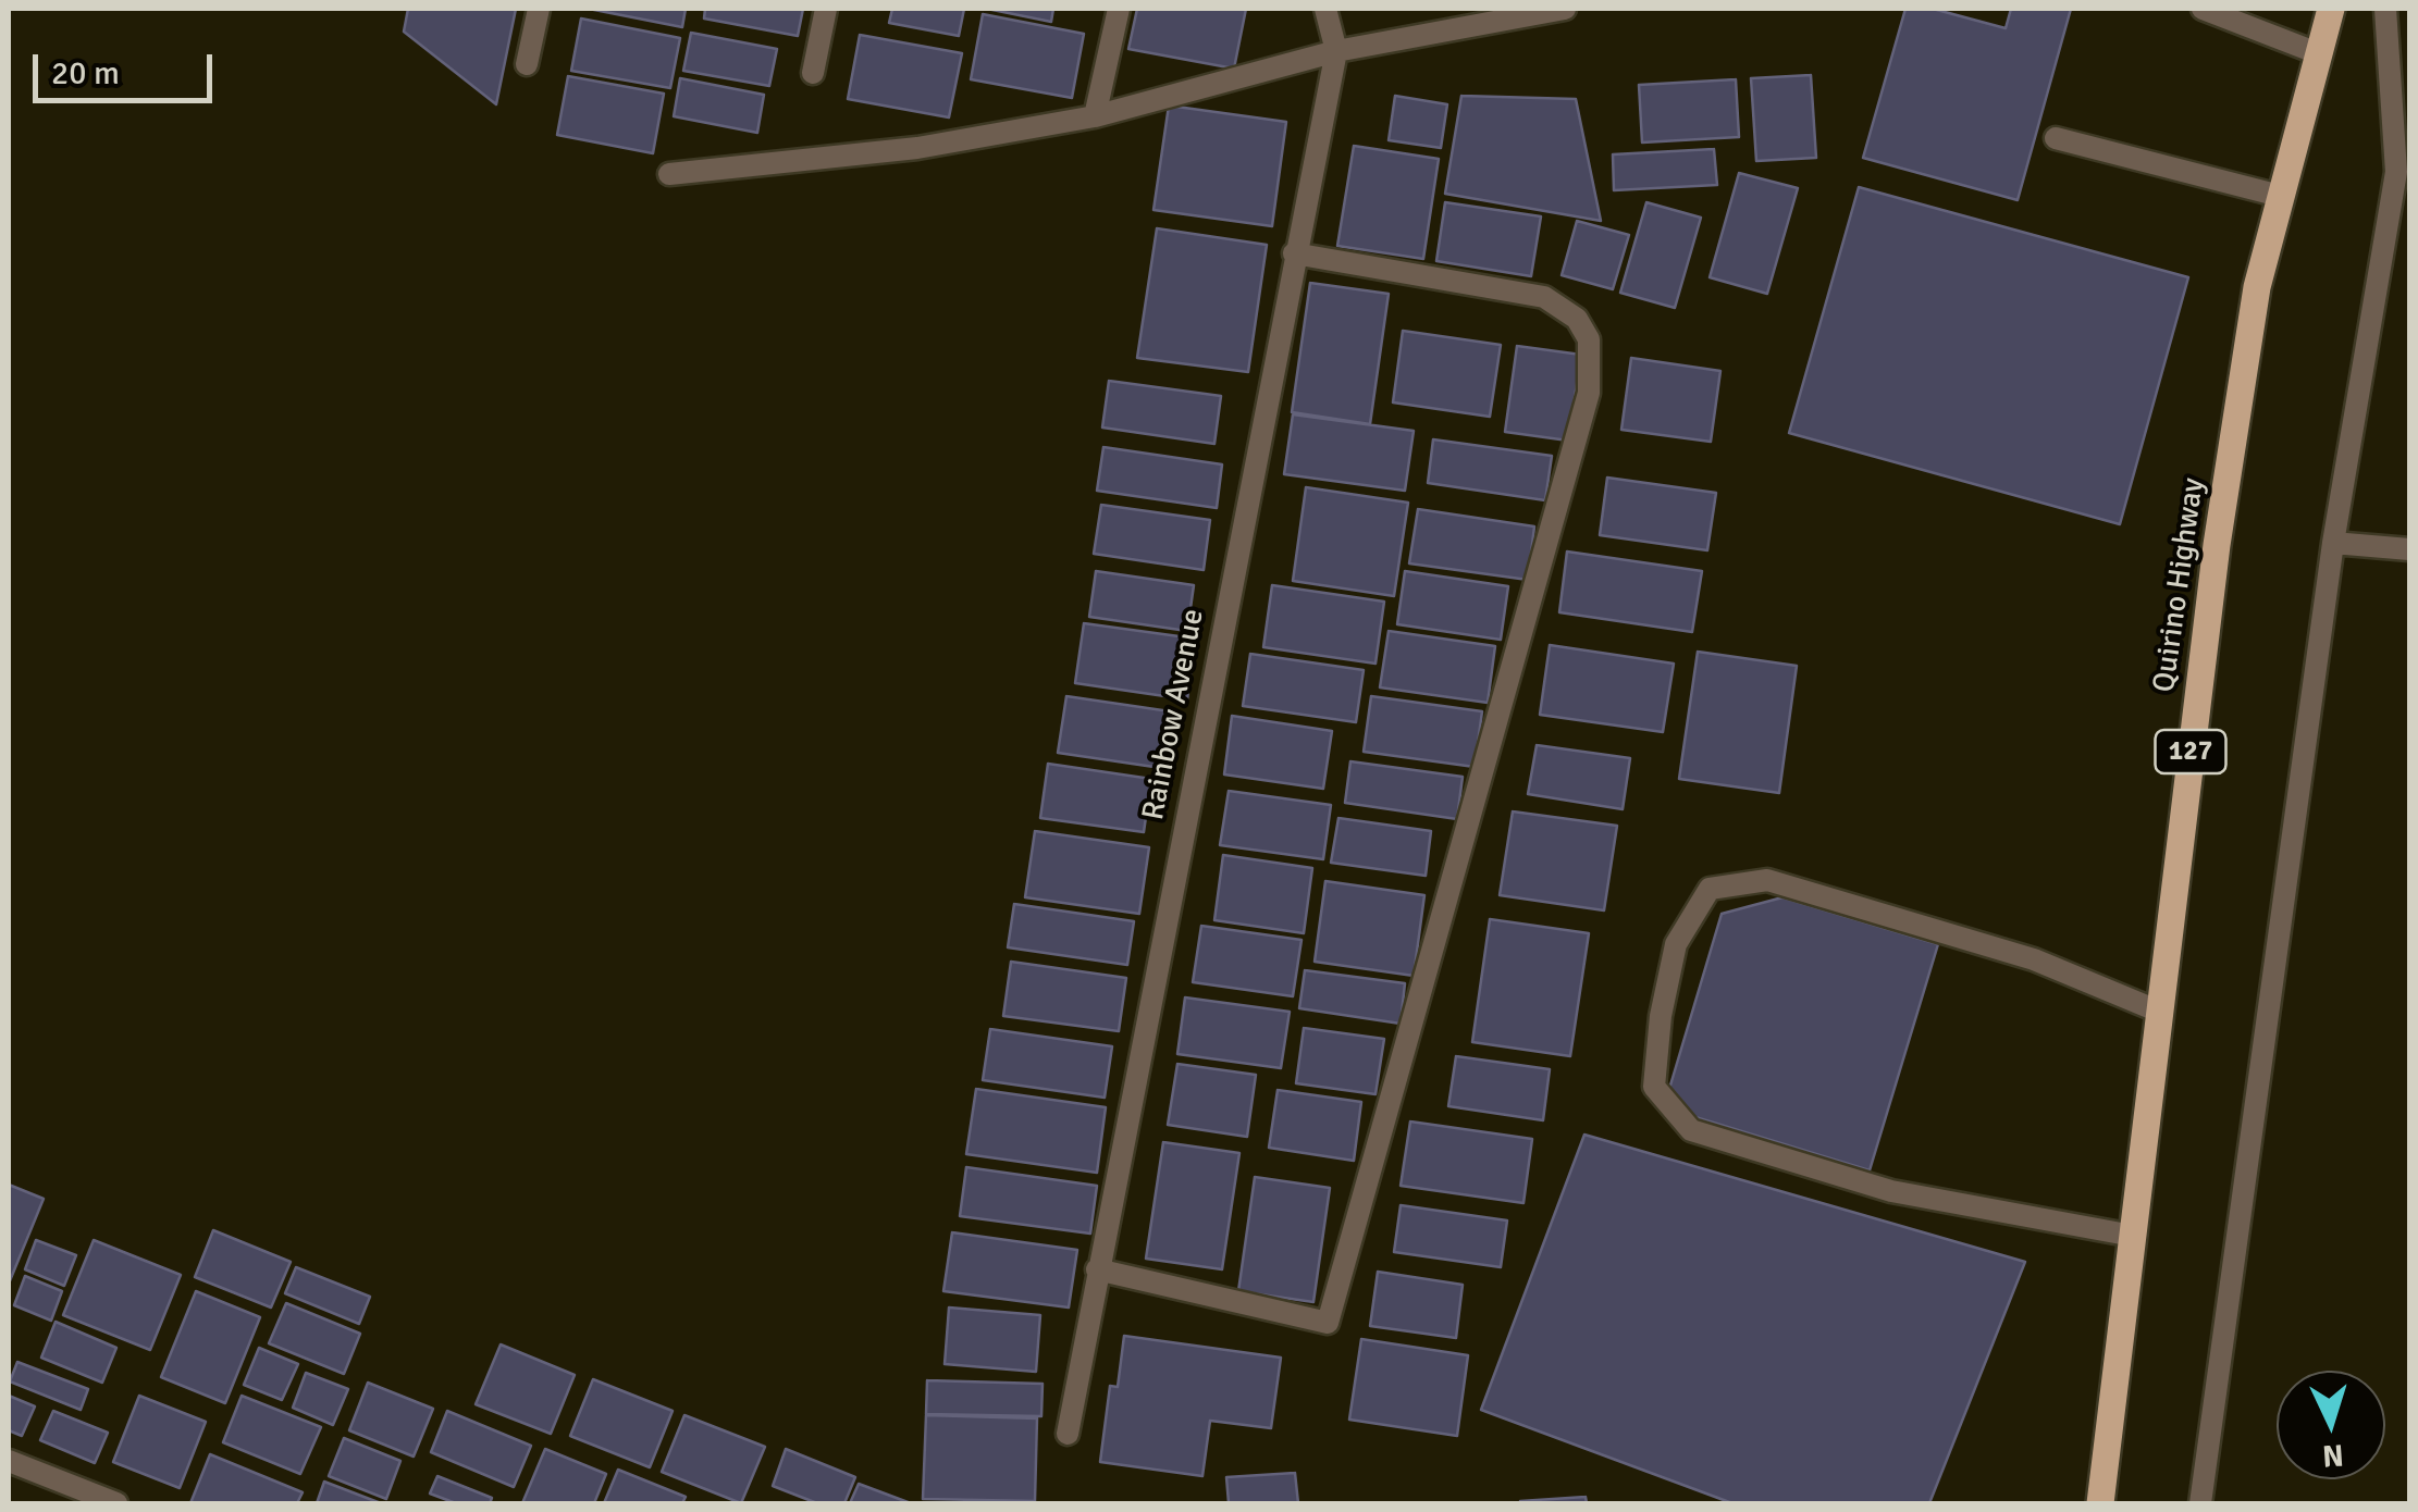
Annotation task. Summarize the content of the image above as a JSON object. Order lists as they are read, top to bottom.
{
  "streets": {
    "main road": ["Quirino Highway", "127"],
    "street": ["Rainbow Avenue"]
  },
  "scale_bar": "20 m",
  "north": "bottom"
}
